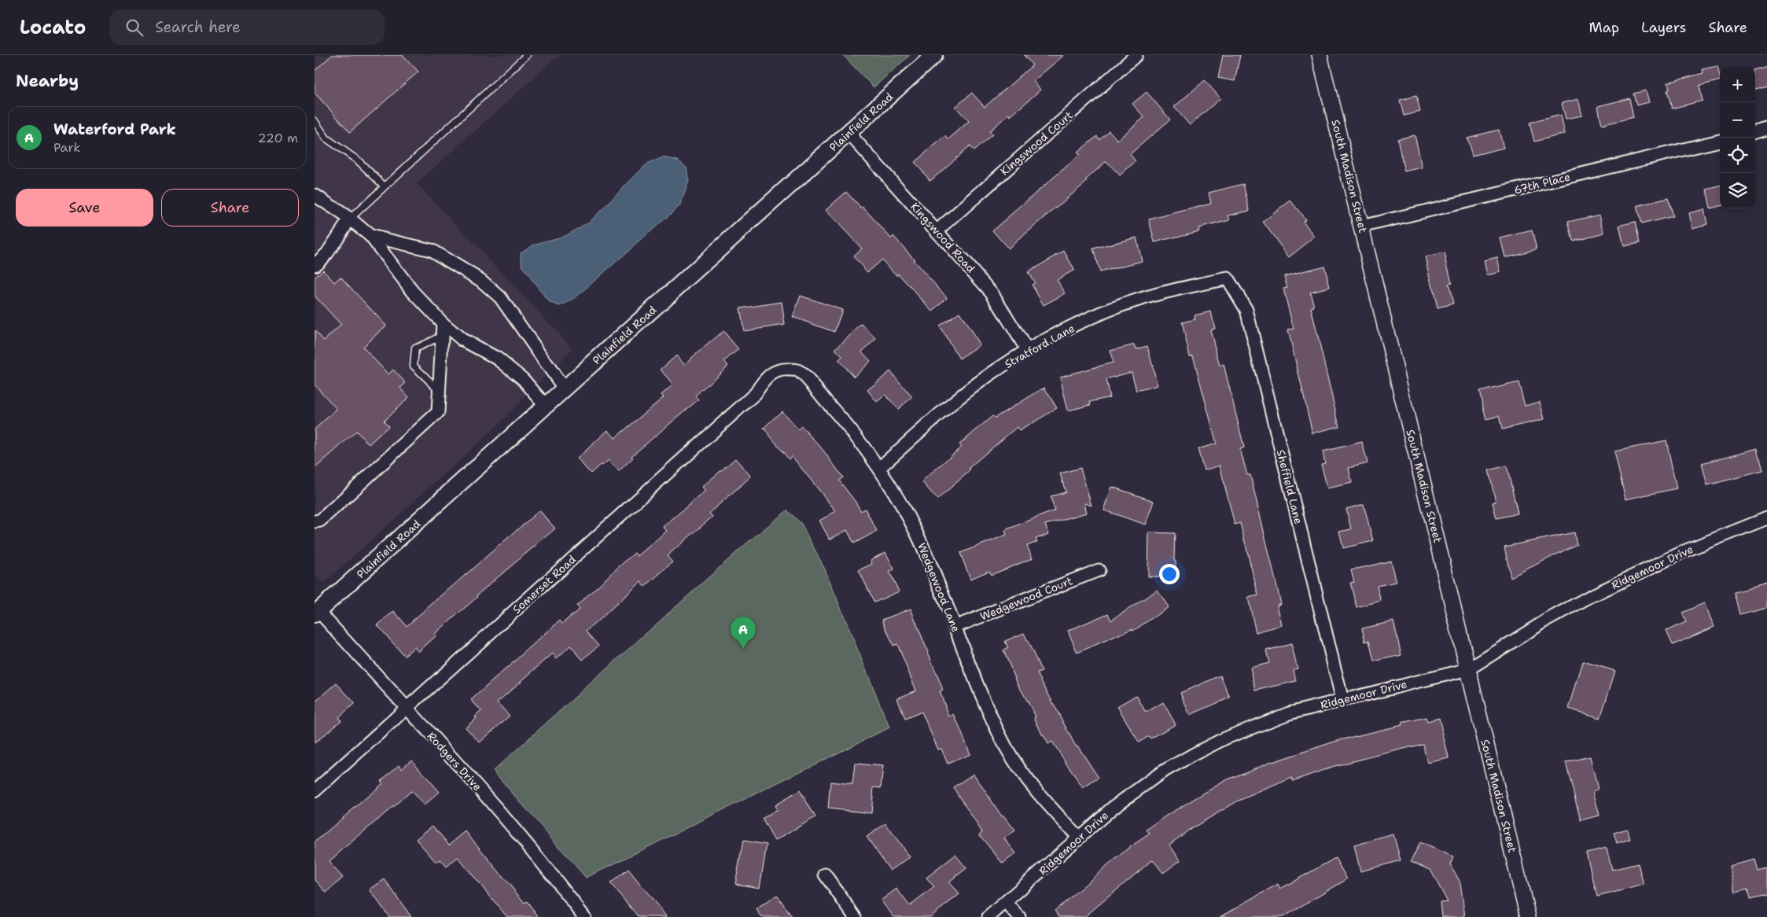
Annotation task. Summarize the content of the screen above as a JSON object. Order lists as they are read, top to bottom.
{
  "streets": {
    "main road": ["Plainfield Road"],
    "street": [
      "Kingswood Court",
      "South Madison Street",
      "67th Place",
      "Kingswood Road",
      "Stratford Lane",
      "Sheffield Lane",
      "Ridgemoor Drive",
      "Somerset Road",
      "Wedgewood Lane",
      "Wedgewood Court",
      "Rodgers Drive"
    ]
  },
  "crossings": [
    ["Plainfield Road", "Kingswood Road"],
    ["Plainfield Road", "Rodgers Drive"],
    ["Kingswood Court", "Kingswood Road"],
    ["South Madison Street", "67th Place"],
    ["South Madison Street", "Ridgemoor Drive"],
    ["Kingswood Road", "Stratford Lane"],
    ["Stratford Lane", "Sheffield Lane"],
    ["Stratford Lane", "Wedgewood Lane"],
    ["Sheffield Lane", "Ridgemoor Drive"],
    ["Ridgemoor Drive", "Wedgewood Lane"],
    ["Somerset Road", "Wedgewood Lane"],
    ["Somerset Road", "Rodgers Drive"],
    ["Wedgewood Lane", "Wedgewood Court"]
  ],
  "page": {
    "header": "Locato",
    "search": "Search here",
    "nav": ["Map", "Layers", "Share"],
    "heading": "Nearby",
    "map_buttons": ["+", "−"],
    "list": [
      {
        "mark": "A",
        "name": "Waterford Park",
        "note": "Park",
        "value": "220 m"
      }
    ],
    "buttons": ["Save", "Share"],
    "pins": "A"
  }
}
